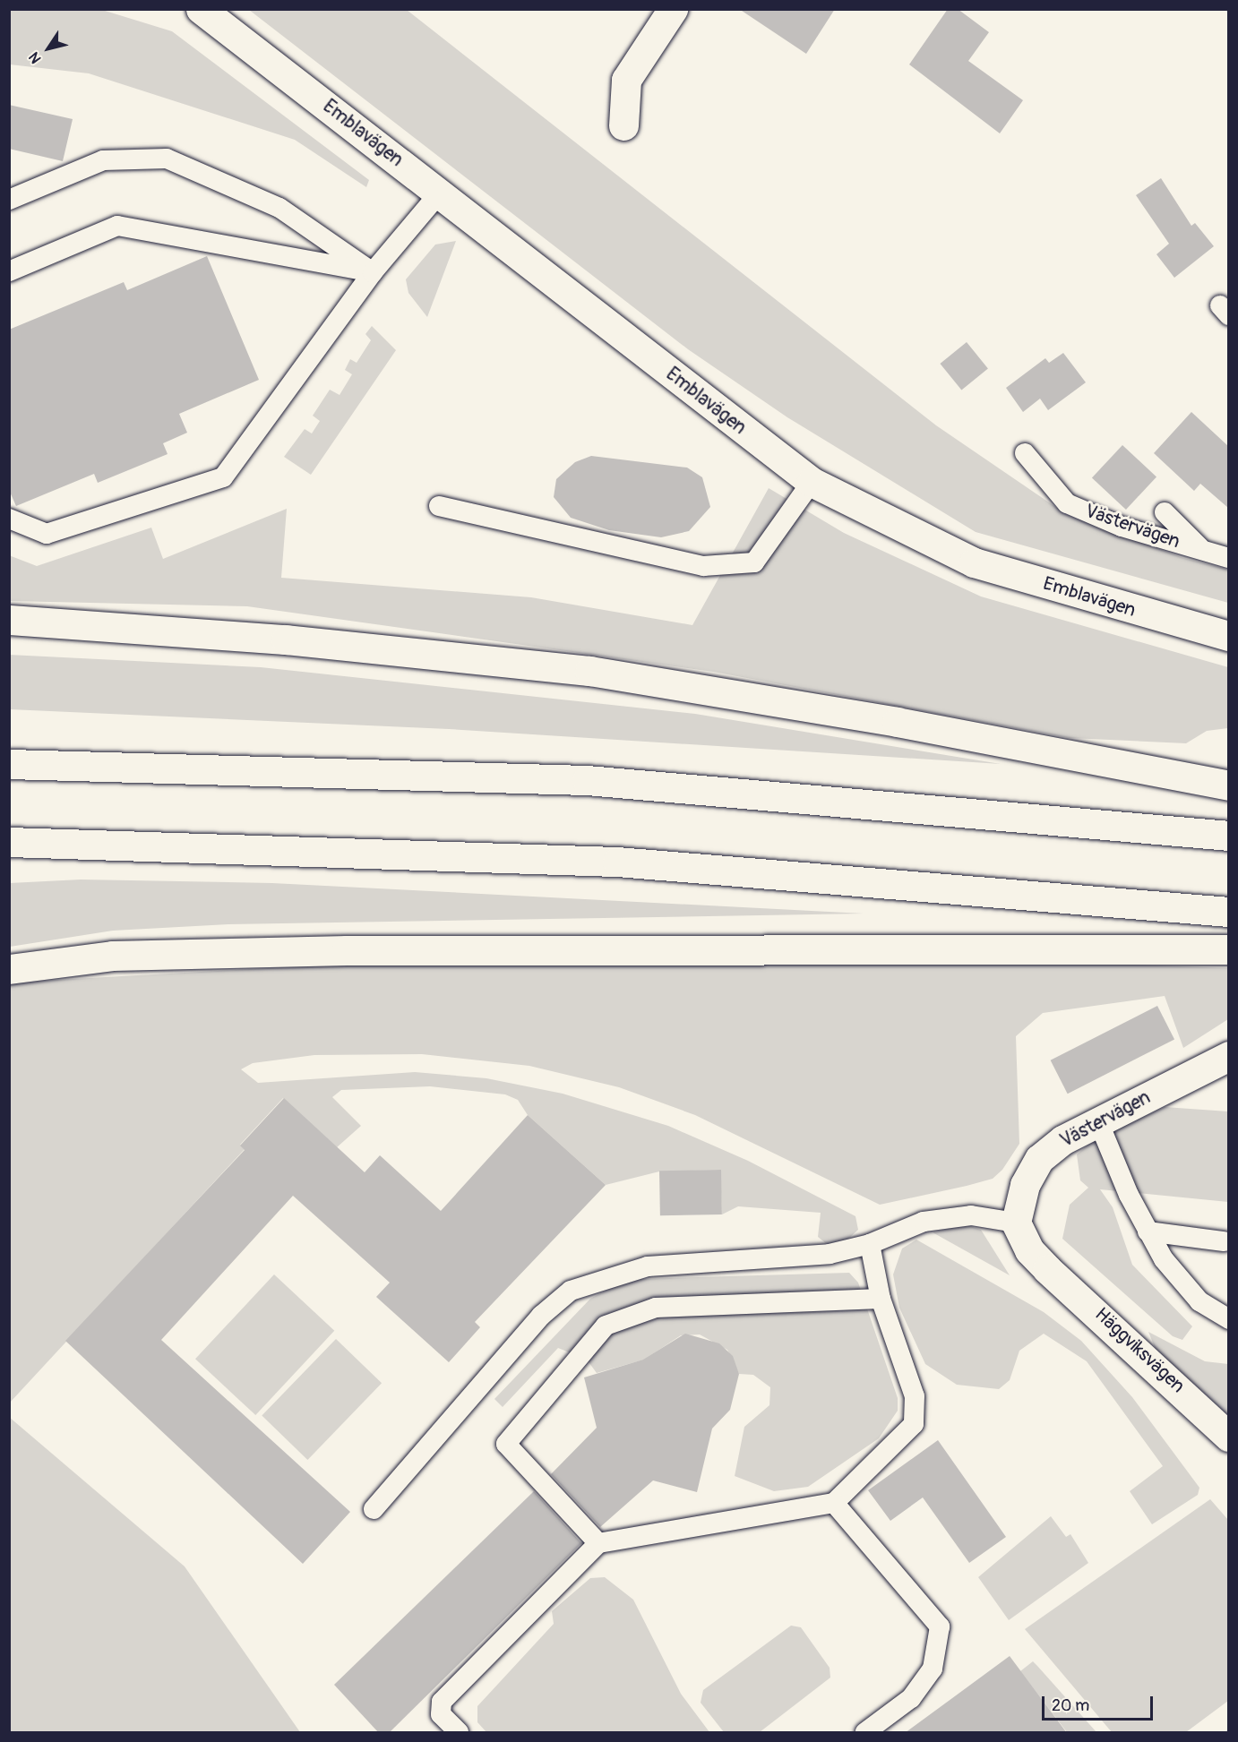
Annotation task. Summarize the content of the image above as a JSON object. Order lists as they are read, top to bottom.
{
  "streets": {
    "main road": ["Emblavägen", "Västervägen", "Häggviksvägen"]
  },
  "crossings": [
    ["Västervägen", "Häggviksvägen"]
  ],
  "scale_bar": "20 m",
  "north": "bottom left"
}
